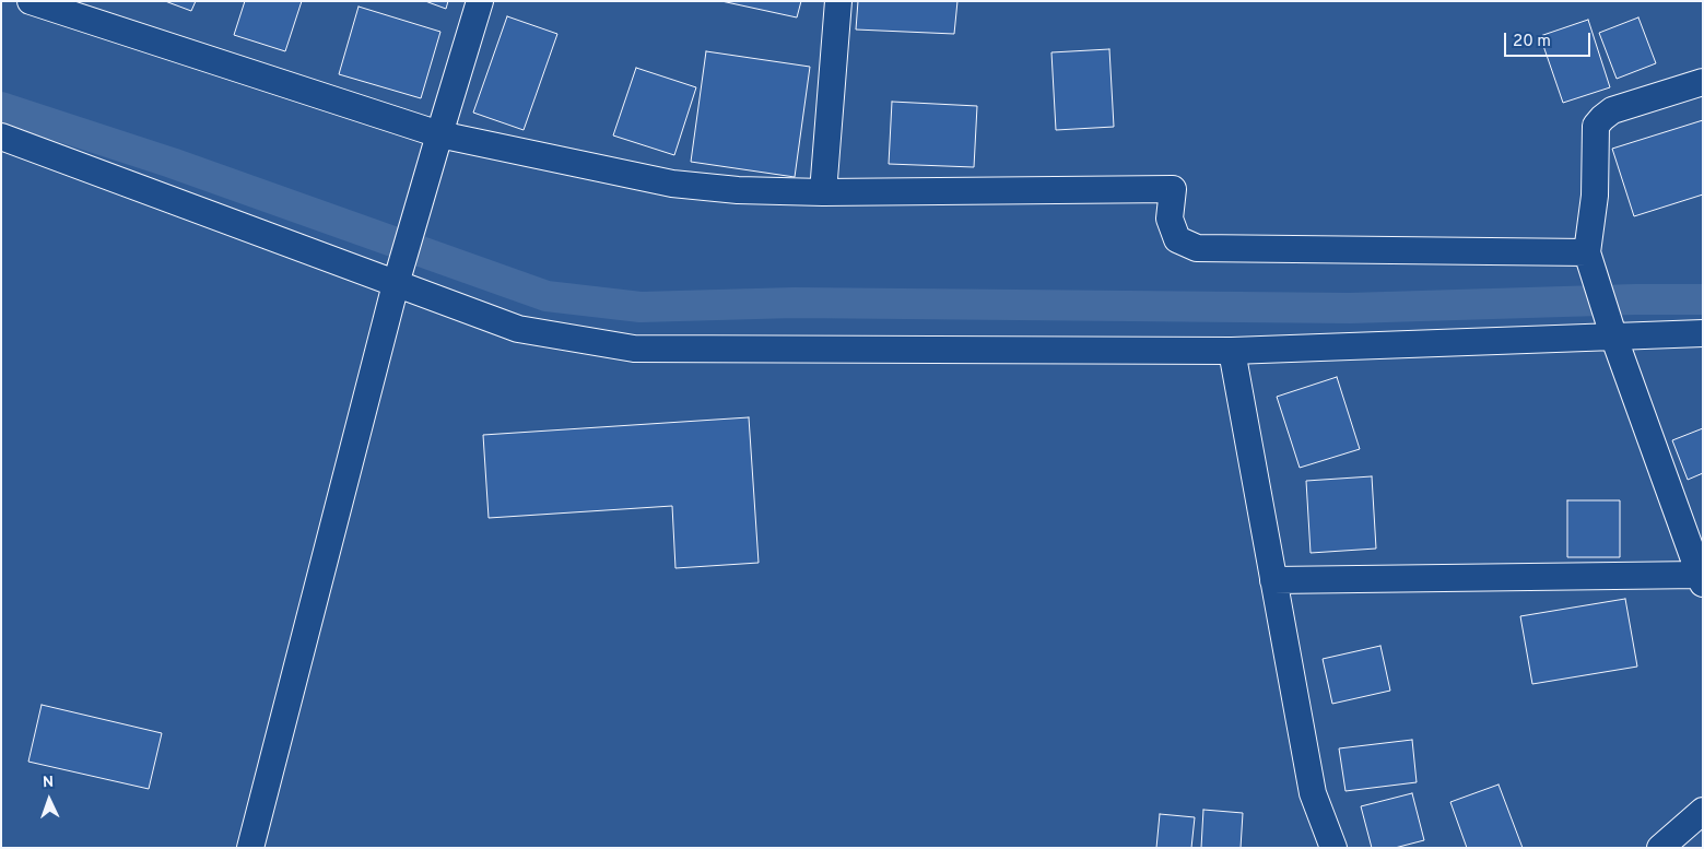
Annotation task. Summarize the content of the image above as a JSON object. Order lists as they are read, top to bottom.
{
  "scale_bar": "20 m",
  "north": "top"
}
